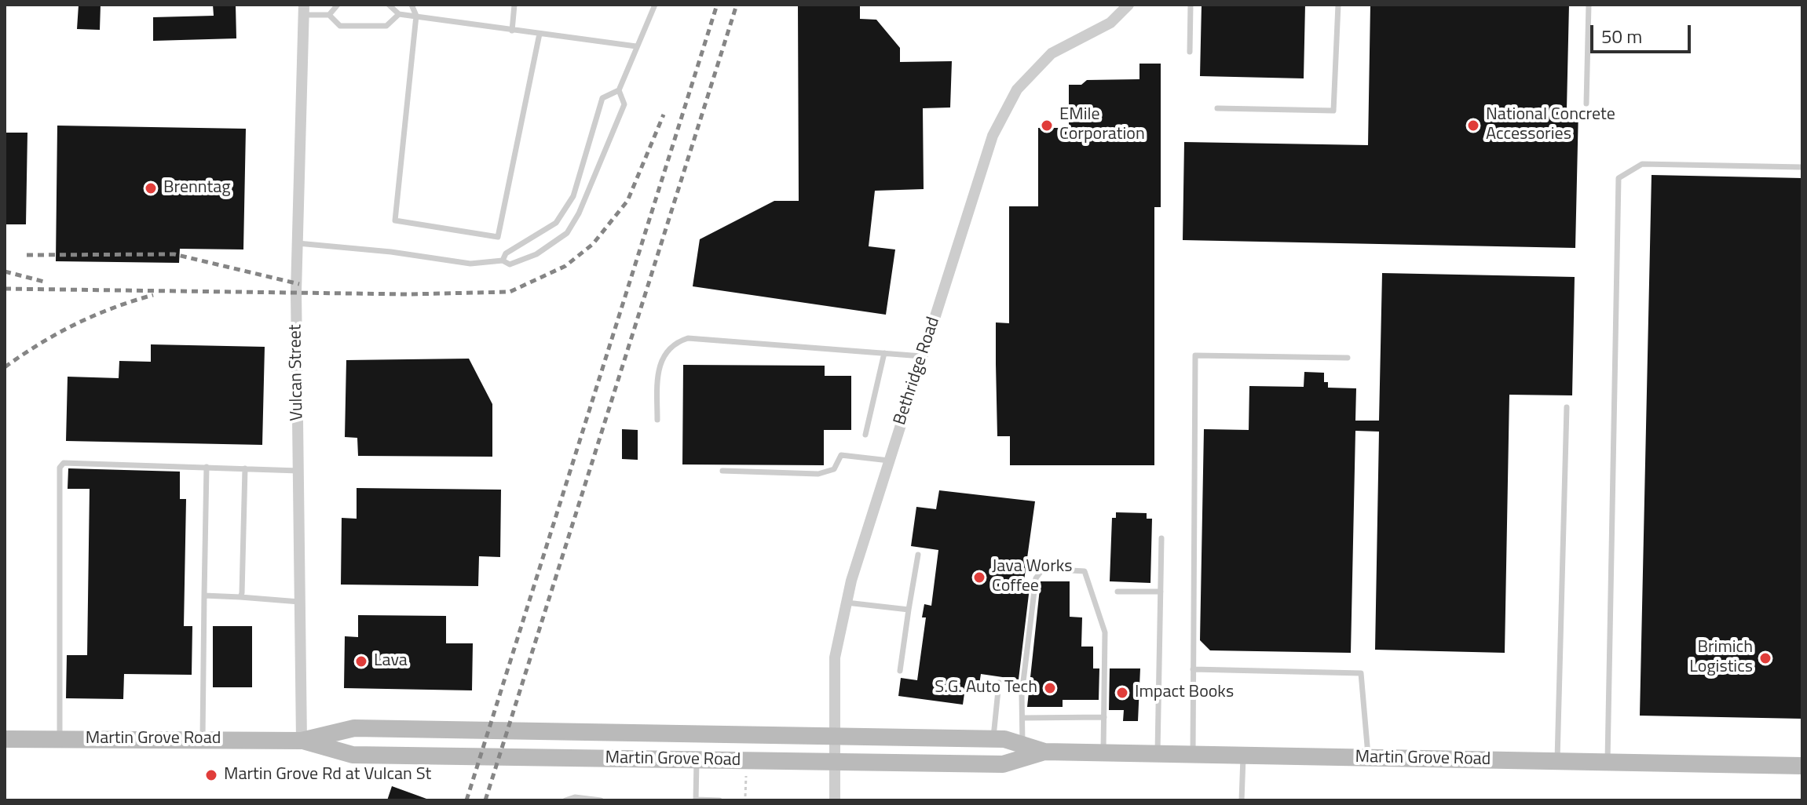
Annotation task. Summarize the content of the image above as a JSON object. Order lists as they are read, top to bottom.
{
  "streets": {
    "main road": ["Martin Grove Road"],
    "street": ["Bethridge Road", "Vulcan Street"]
  },
  "crossings": [
    ["Bethridge Road", "Martin Grove Road"],
    ["Vulcan Street", "Martin Grove Road"]
  ],
  "places": [
    "EMile Corporation",
    "National Concrete Accessories",
    "Brenntag",
    "Java Works Coffee",
    "Brimich Logistics",
    "Lava",
    "S.G. Auto Tech",
    "Impact Books",
    "Martin Grove Rd at Vulcan St"
  ],
  "scale_bar": "50 m"
}
